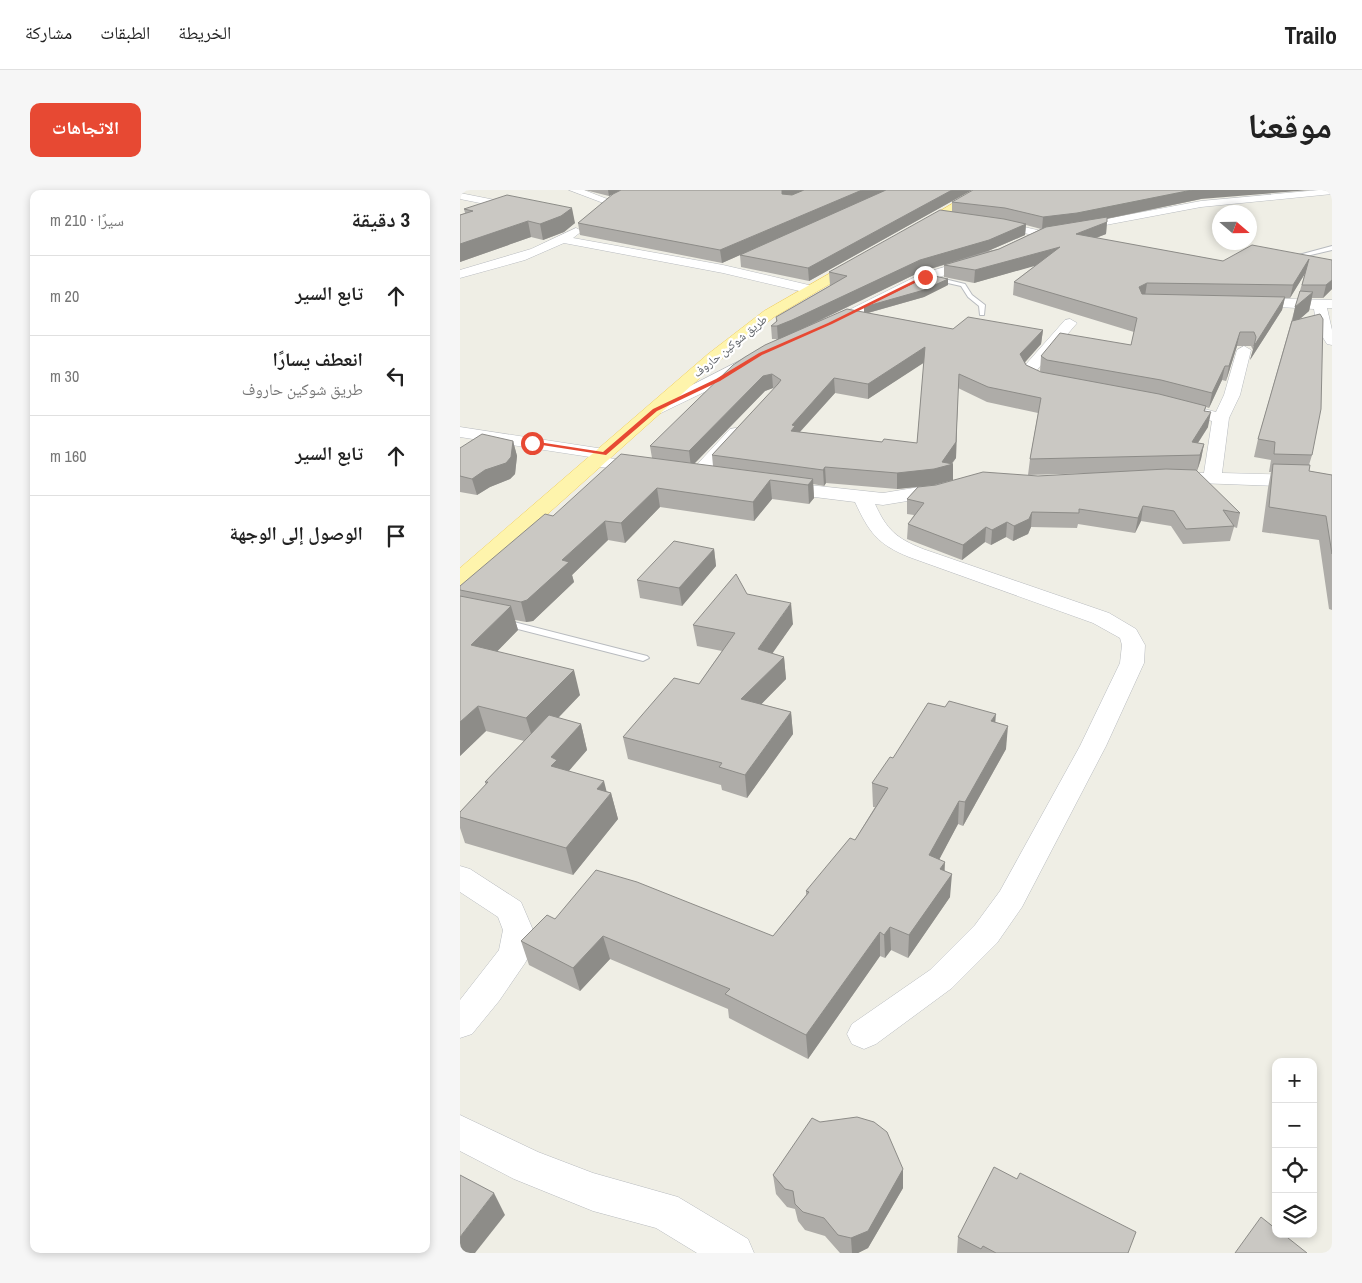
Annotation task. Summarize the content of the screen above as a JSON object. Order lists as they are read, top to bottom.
{
  "streets": {
    "main road": ["طريق شوكين حاروف"]
  },
  "north": "right",
  "page": {
    "header": "Trailo",
    "nav": ["الخريطة", "الطبقات", "مشاركة"],
    "title": "موقعنا",
    "buttons": "الاتجاهات",
    "heading": ["3 دقيقة", "سيرًا · 210 m"],
    "list": [
      ["تابع السير", "20 m"],
      ["انعطف يسارًا", "طريق شوكين حاروف", "30 m"],
      ["تابع السير", "160 m"],
      "الوصول إلى الوجهة"
    ],
    "map_buttons": ["+", "−"]
  }
}
